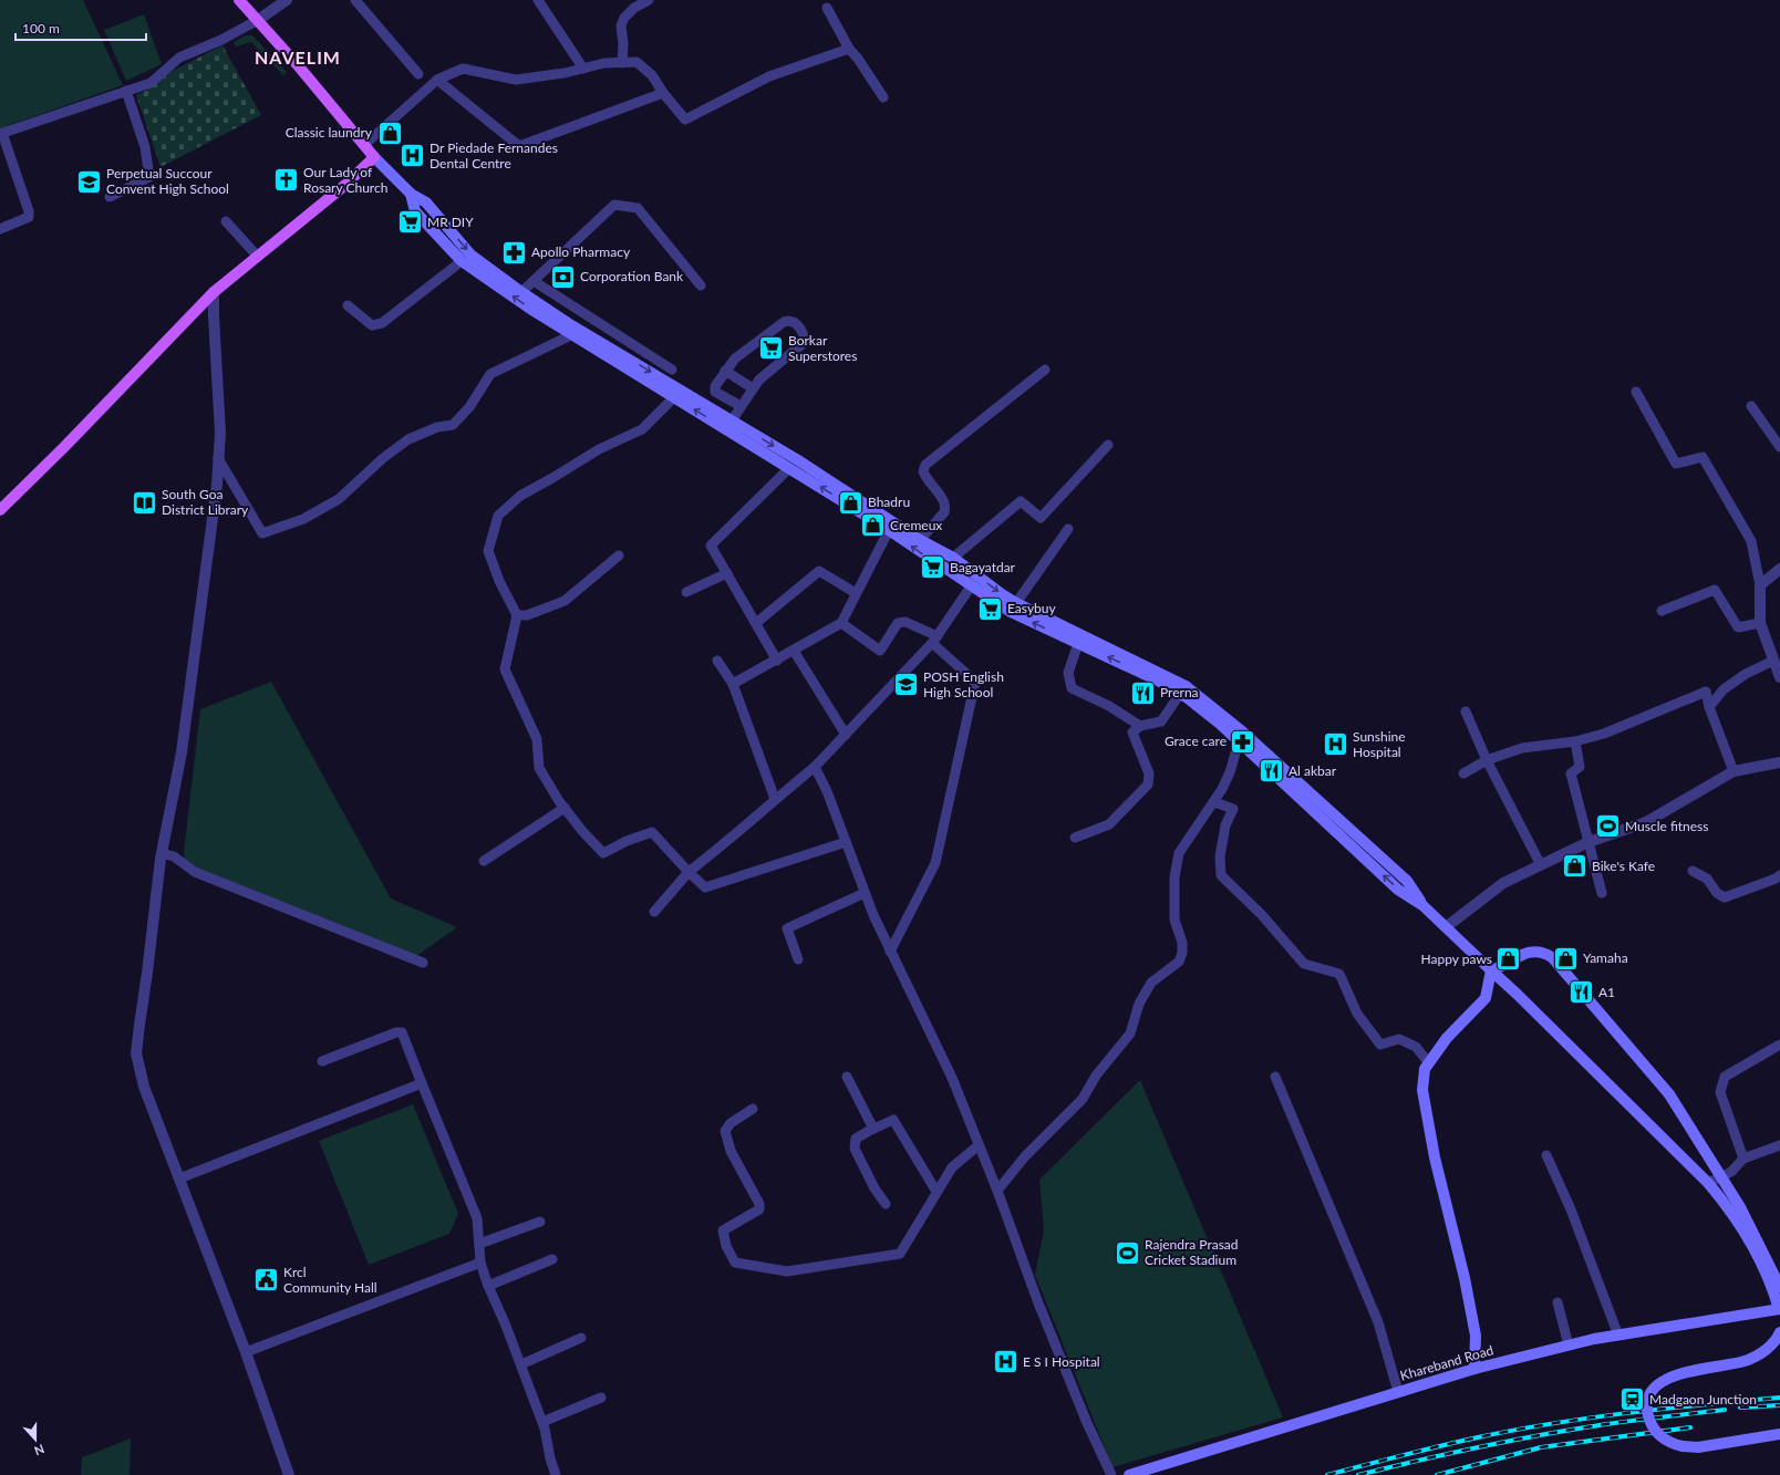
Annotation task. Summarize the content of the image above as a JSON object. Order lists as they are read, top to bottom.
{
  "streets": {
    "main road": ["Khareband Road"]
  },
  "districts": ["NAVELIM"],
  "places": {
    "shop": [
      "Classic laundry",
      "Bhadru",
      "Cremeux",
      "Bike's Kafe",
      "Yamaha",
      "Happy paws"
    ],
    "hospital": ["Dr Piedade Fernandes Dental Centre", "Sunshine Hospital", "E S I Hospital"],
    "church": ["Our Lady of Rosary Church"],
    "school or university": ["Perpetual Succour Convent High School", "POSH English High School"],
    "supermarket": [
      "MR DIY",
      "Borkar Superstores",
      "Bagayatdar",
      "Easybuy"
    ],
    "pharmacy": ["Apollo Pharmacy", "Grace care"],
    "bank": ["Corporation Bank"],
    "library": ["South Goa District Library"],
    "restaurant": ["Prerna", "Al akbar", "A1"],
    "sports": ["Muscle fitness", "Rajendra Prasad Cricket Stadium"],
    "public building": ["Krcl Community Hall"],
    "station": ["Madgaon Junction"]
  },
  "scale_bar": "100 m",
  "north": "bottom"
}
